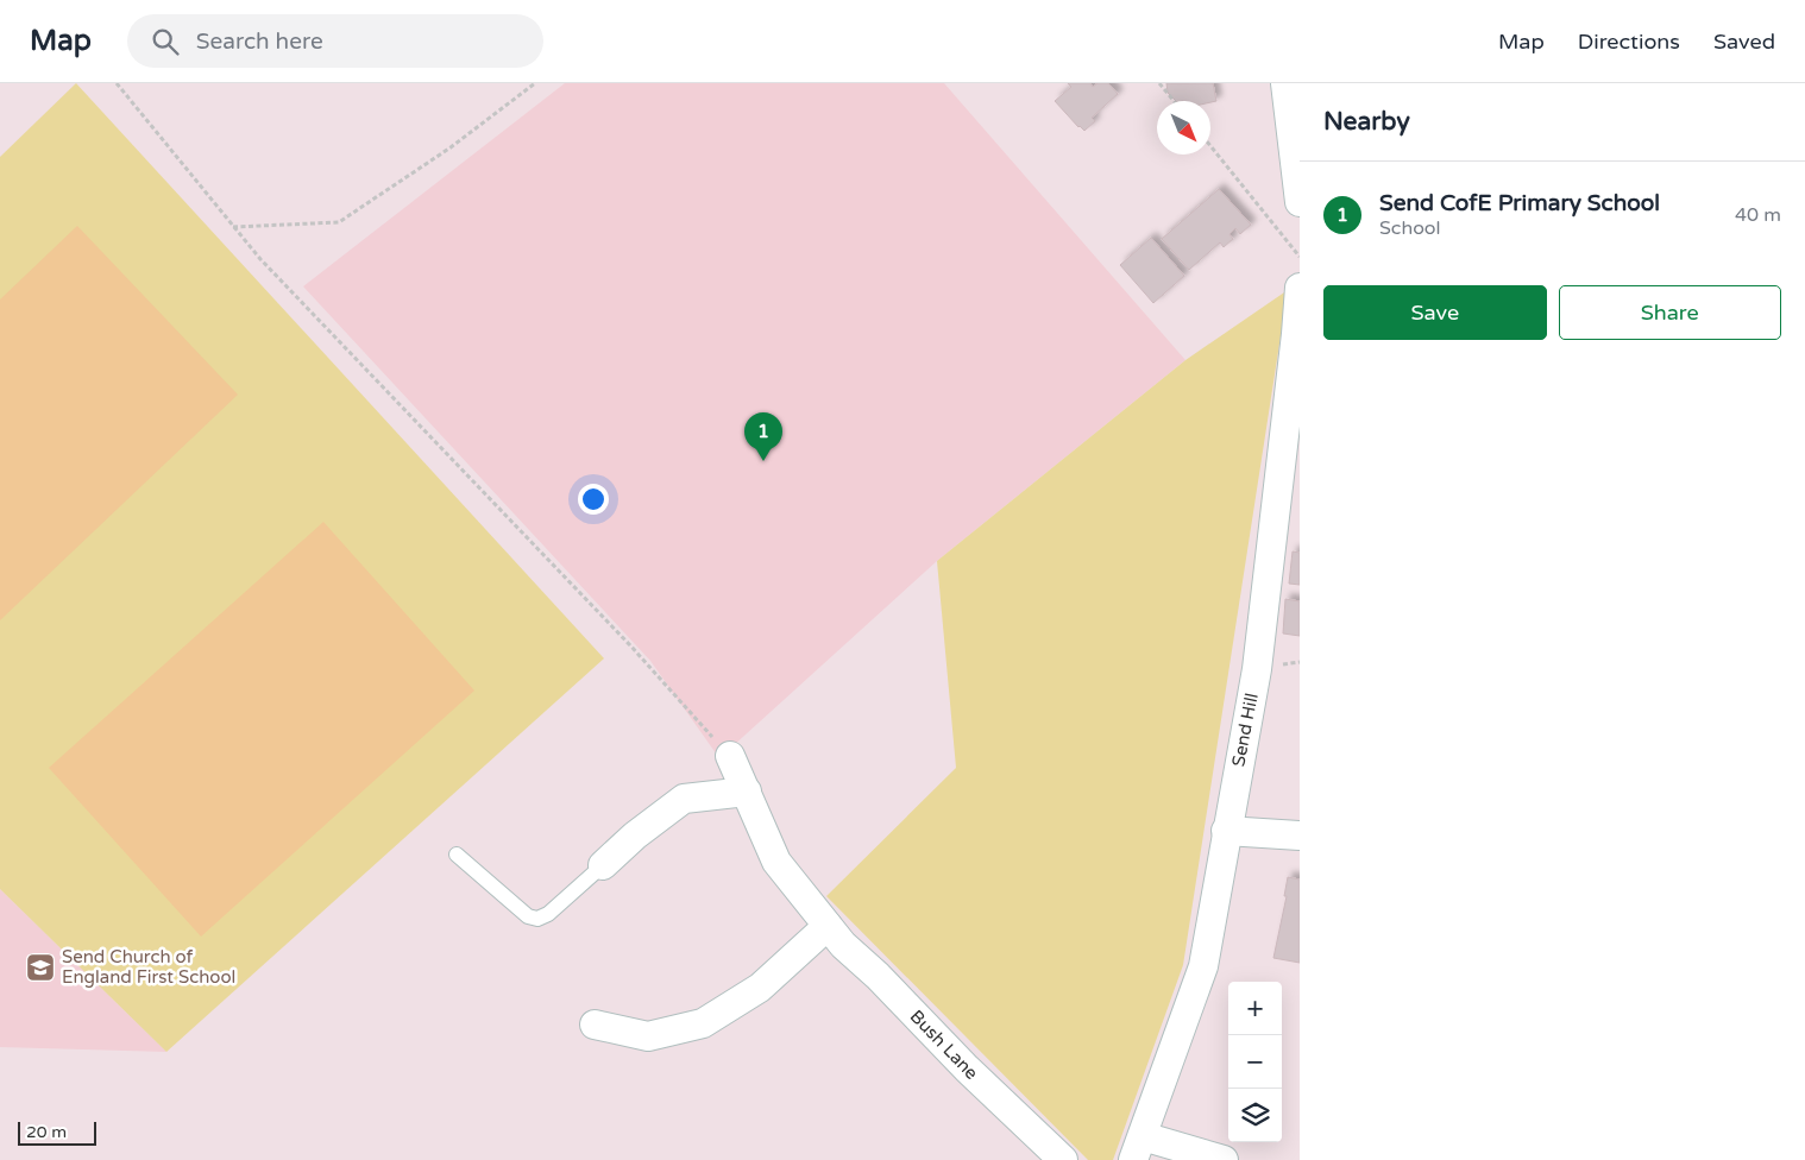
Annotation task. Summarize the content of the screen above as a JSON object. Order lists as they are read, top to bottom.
{
  "streets": {
    "street": ["Send Hill", "Bush Lane"]
  },
  "places": {
    "school or university": ["Send Church of England First School"]
  },
  "scale_bar": "20 m",
  "north": "bottom right",
  "page": {
    "header": "Map",
    "search": "Search here",
    "nav": ["Map", "Directions", "Saved"],
    "heading": "Nearby",
    "list": [
      {
        "mark": "1",
        "name": "Send CofE Primary School",
        "note": "School",
        "value": "40 m"
      }
    ],
    "buttons": ["Save", "Share"],
    "pins": "1",
    "map_buttons": ["+", "−"],
    "scale": "20 m"
  }
}
